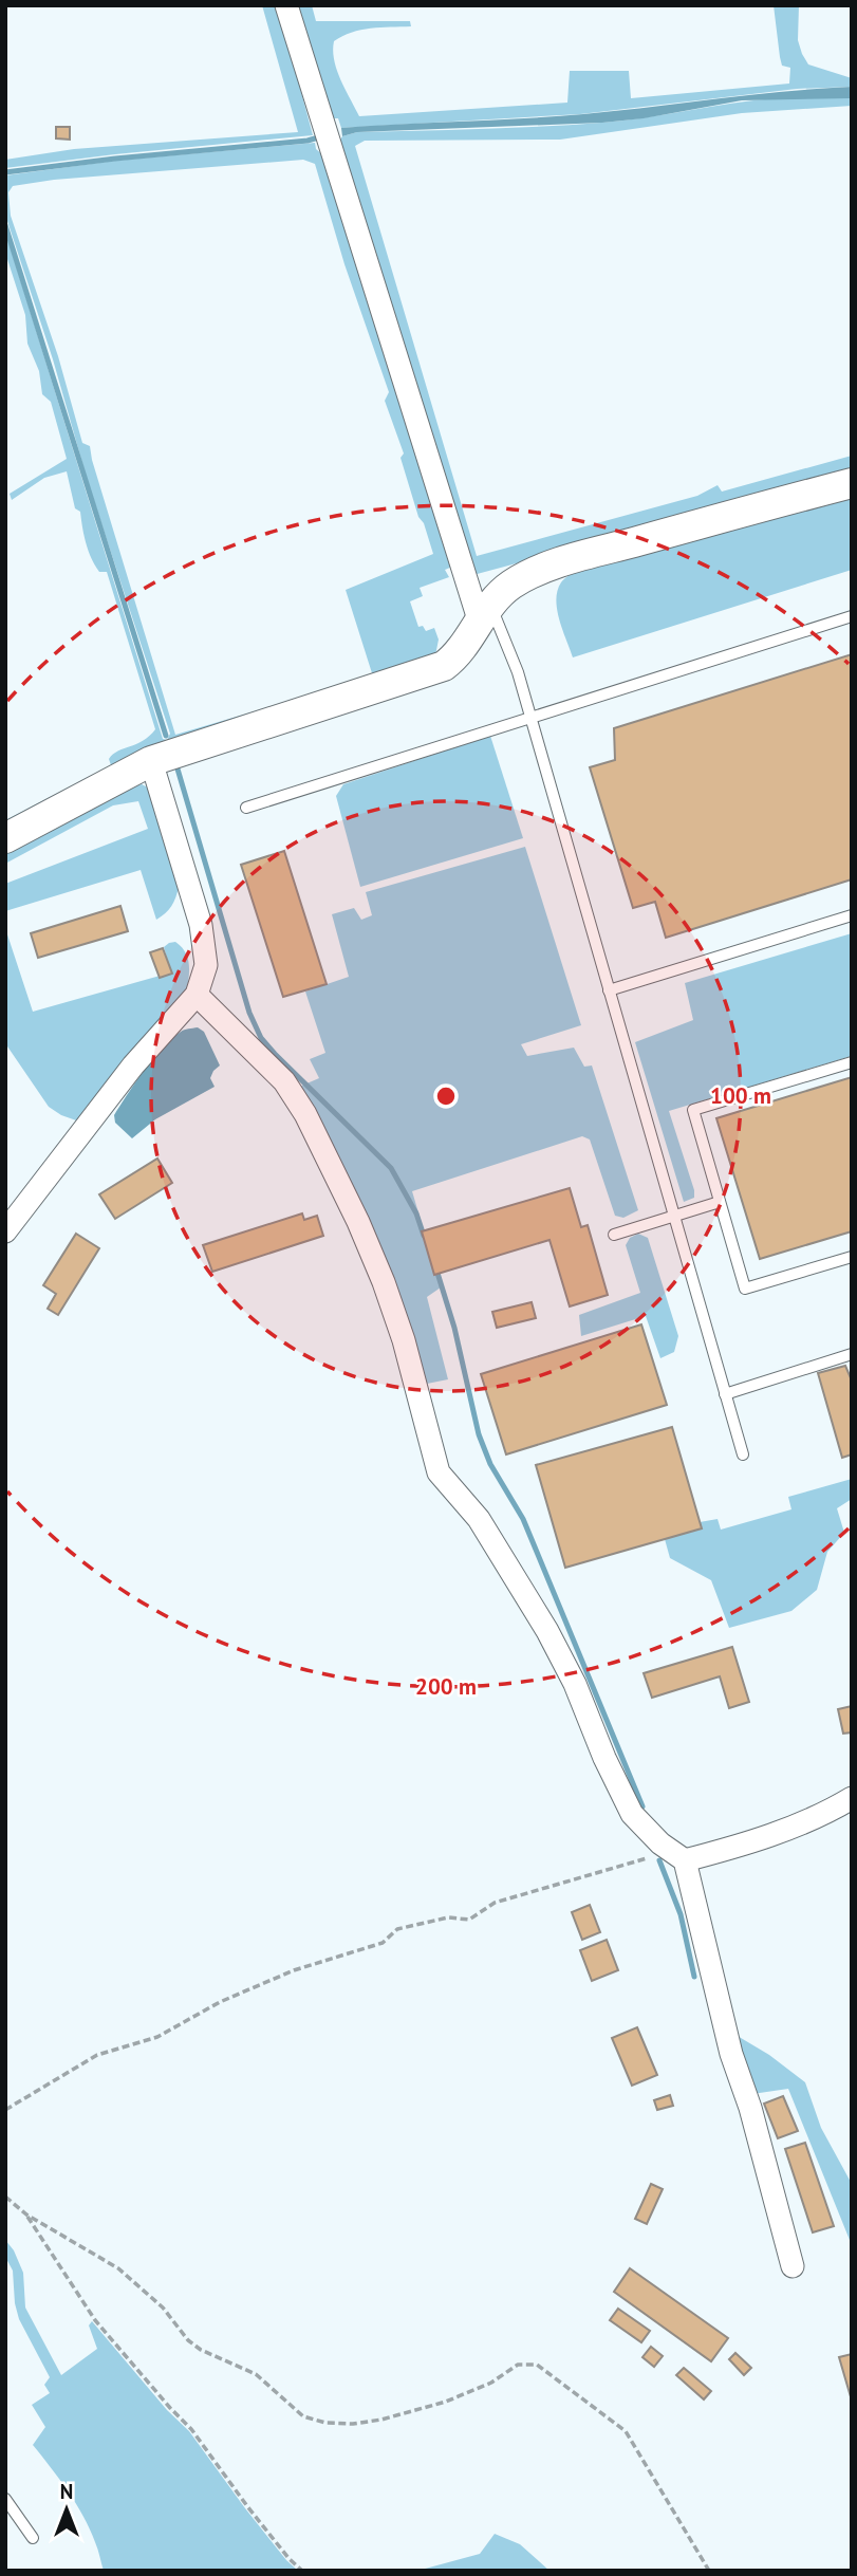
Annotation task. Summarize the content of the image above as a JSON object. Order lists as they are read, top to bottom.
{
  "north": "top",
  "rings": ["100 m", "200 m"]
}
